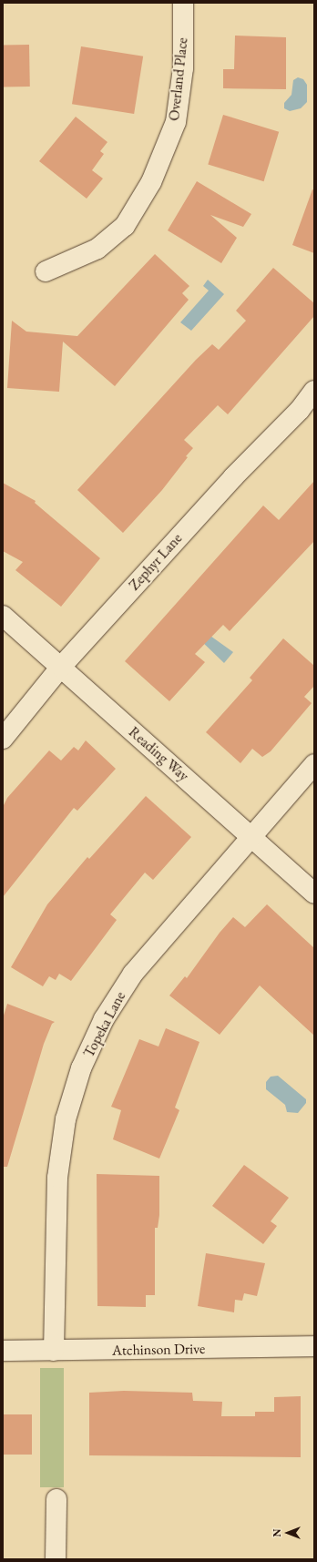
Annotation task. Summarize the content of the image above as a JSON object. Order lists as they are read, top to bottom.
{
  "streets": {
    "street": [
      "Overland Place",
      "Zephyr Lane",
      "Reading Way",
      "Topeka Lane",
      "Atchinson Drive"
    ]
  },
  "crossings": [
    ["Zephyr Lane", "Reading Way"],
    ["Reading Way", "Topeka Lane"],
    ["Topeka Lane", "Atchinson Drive"]
  ],
  "north": "left"
}
